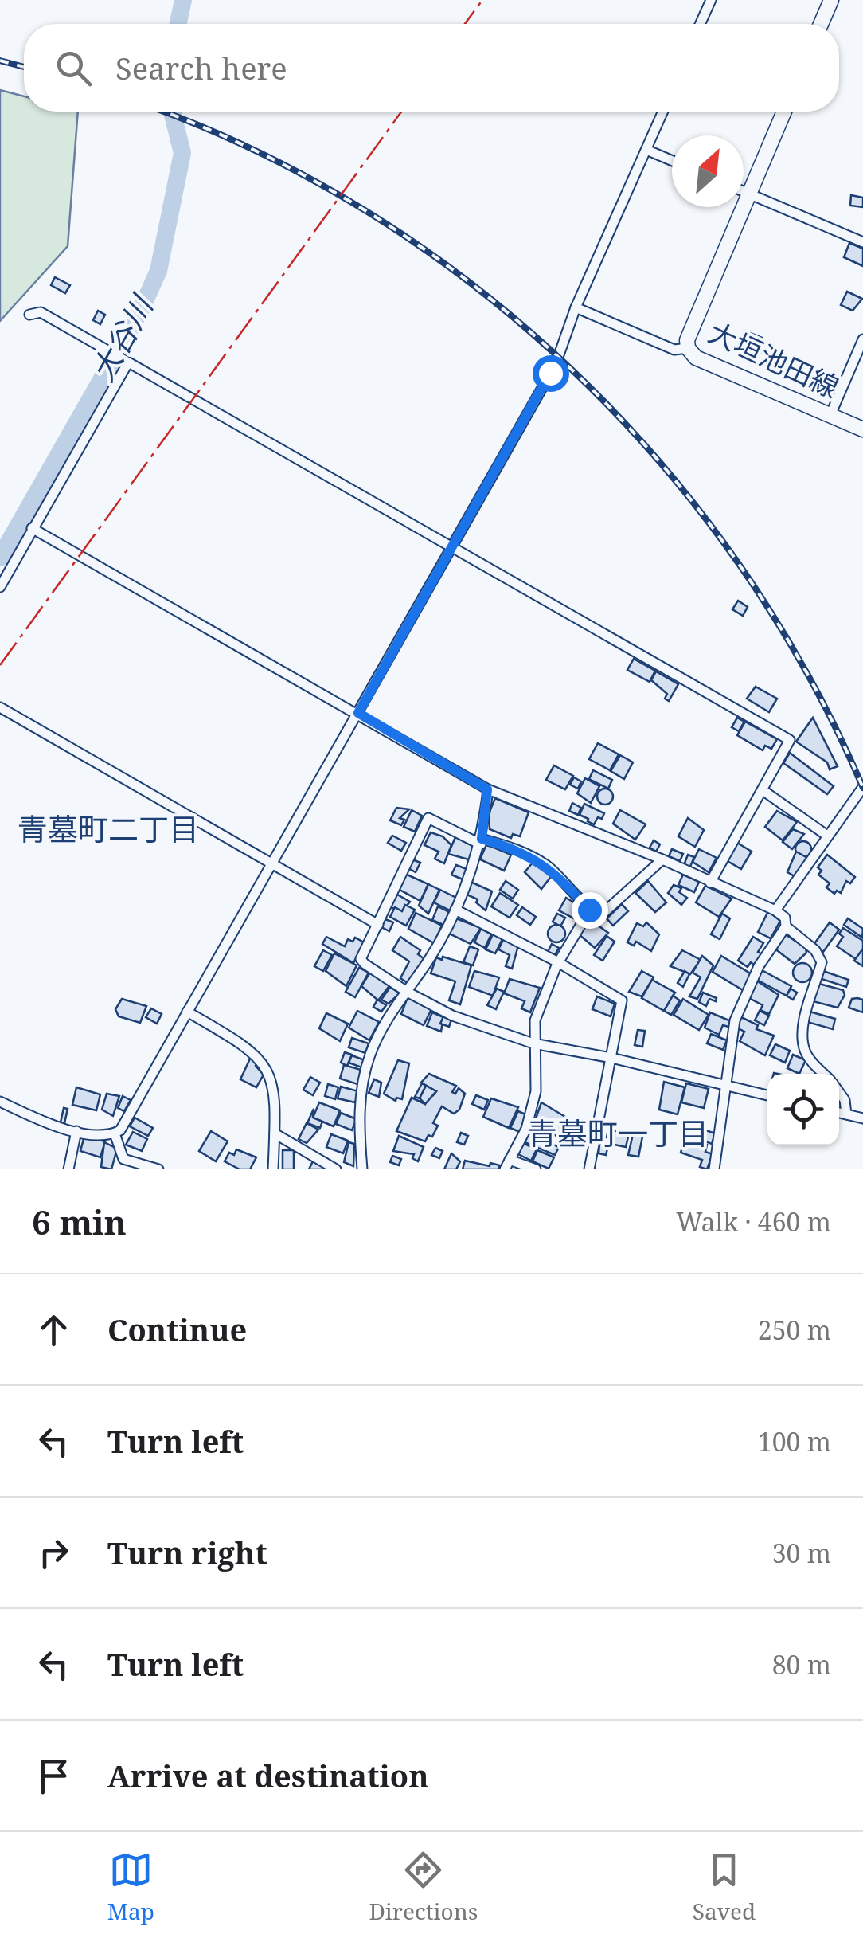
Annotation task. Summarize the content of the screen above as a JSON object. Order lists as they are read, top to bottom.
{
  "streets": {
    "main road": ["大垣池田線"]
  },
  "districts": ["青墓町二丁目", "青墓町一丁目"],
  "water": ["大谷川"],
  "north": "top right",
  "page": {
    "search": "Search here",
    "heading": ["6 min", "Walk · 460 m"],
    "list": [
      ["Continue", "250 m"],
      ["Turn left", "100 m"],
      ["Turn right", "30 m"],
      ["Turn left", "80 m"],
      "Arrive at destination"
    ],
    "nav": ["Map", "Directions", "Saved"]
  }
}
